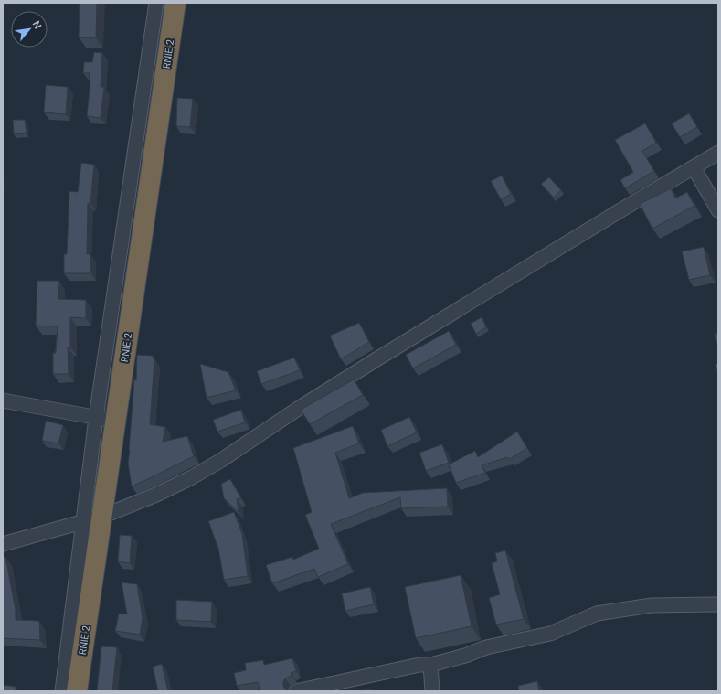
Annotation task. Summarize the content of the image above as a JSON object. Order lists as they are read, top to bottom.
{
  "streets": {
    "highway": ["RNIE 2"]
  },
  "north": "top right"
}
